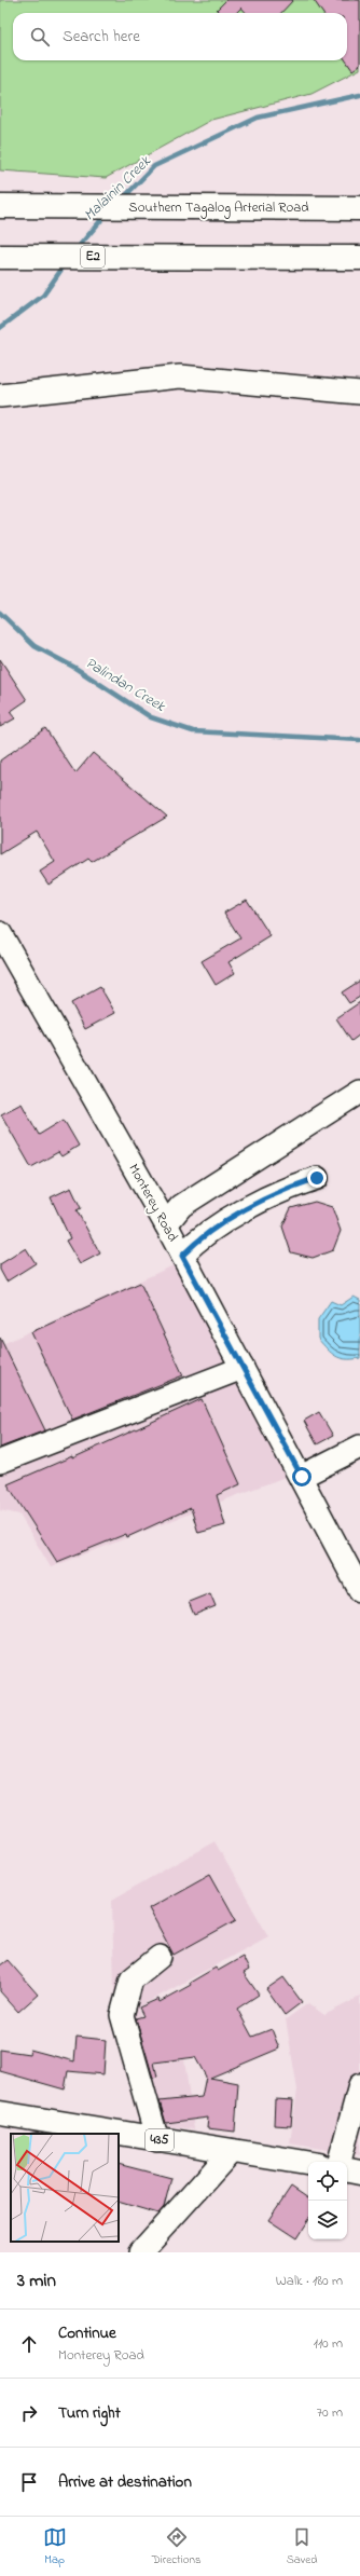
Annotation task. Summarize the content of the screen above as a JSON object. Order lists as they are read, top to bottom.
{
  "streets": {
    "main road": ["Southern Tagalog Arterial Road", "E2", "435"],
    "street": ["Monterey Road"]
  },
  "water": ["Malainin Creek", "Palindan Creek"],
  "page": {
    "search": "Search here",
    "heading": ["3 min", "Walk · 180 m"],
    "list": [
      ["Continue", "Monterey Road", "110 m"],
      ["Turn right", "70 m"],
      "Arrive at destination"
    ],
    "nav": ["Map", "Directions", "Saved"]
  }
}
